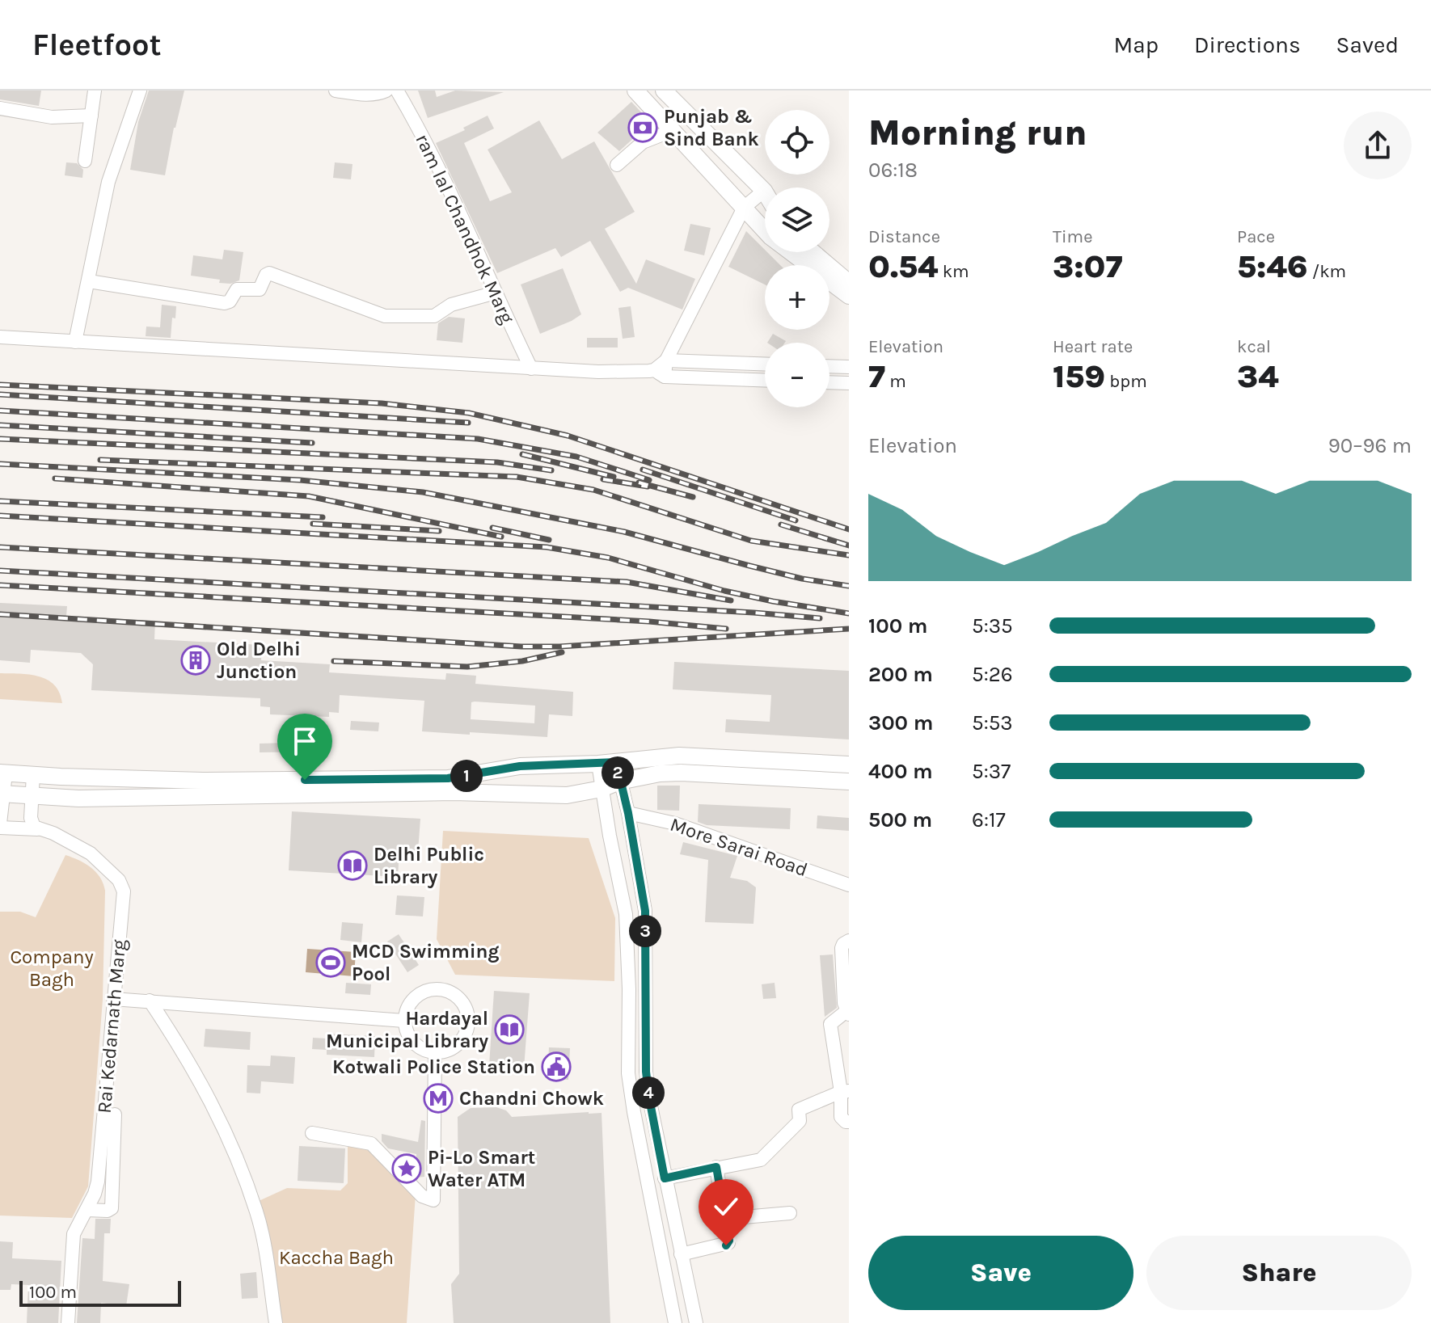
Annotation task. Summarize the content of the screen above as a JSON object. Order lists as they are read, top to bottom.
{
  "streets": {
    "street": ["ram lal Chandhok Marg", "More Sarai Road", "Rai Kedarnath Marg"]
  },
  "parks": ["Company Bagh", "Kaccha Bagh"],
  "places": {
    "bank": ["Punjab & Sind Bank"],
    "building": ["Old Delhi Junction"],
    "library": ["Delhi Public Library", "Hardayal Municipal Library"],
    "sports": ["MCD Swimming Pool"],
    "public building": ["Kotwali Police Station"],
    "metro station": ["Chandni Chowk"],
    "place": ["Pi-Lo Smart Water ATM"]
  },
  "scale_bar": "100 m",
  "page": {
    "header": "Fleetfoot",
    "nav": ["Map", "Directions", "Saved"],
    "heading": ["Morning run", "06:18"],
    "map_buttons": ["+", "−"],
    "stats": [
      ["Distance", "0.54 km"],
      ["Time", "3:07"],
      ["Pace", "5:46 /km"],
      ["Elevation", "7 m"],
      ["Heart rate", "159 bpm"],
      ["kcal", "34"]
    ],
    "chart": ["Elevation", "90–96 m"],
    "list": [
      {
        "name": "100 m",
        "note": "5:35"
      },
      {
        "name": "200 m",
        "note": "5:26"
      },
      {
        "name": "300 m",
        "note": "5:53"
      },
      {
        "name": "400 m",
        "note": "5:37"
      },
      {
        "name": "500 m",
        "note": "6:17"
      }
    ],
    "pins": [
      "2",
      "1",
      "3",
      "4"
    ],
    "buttons": ["Save", "Share"],
    "scale": "100 m"
  }
}
